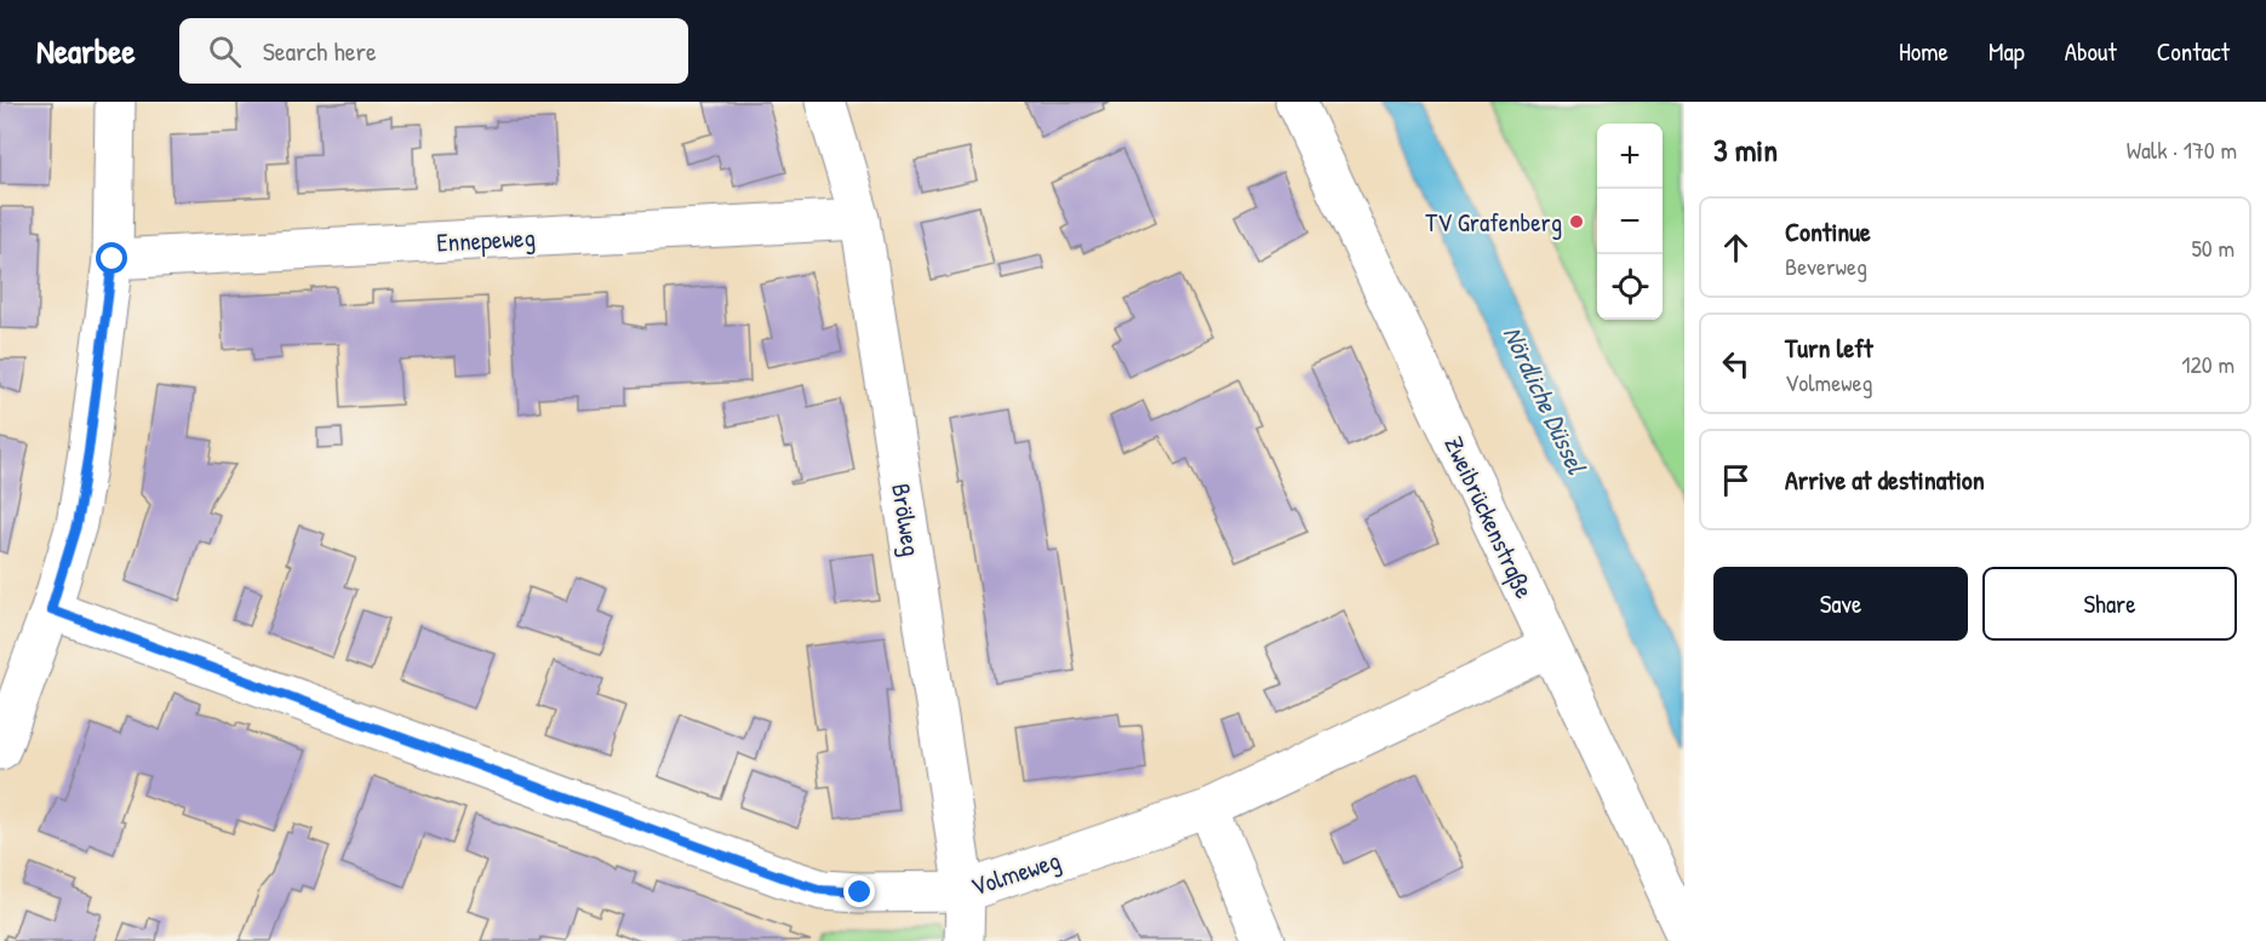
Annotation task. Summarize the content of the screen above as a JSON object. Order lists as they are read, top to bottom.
{
  "streets": {
    "street": [
      "Ennepeweg",
      "Zweibrückenstraße",
      "Brölweg",
      "Volmeweg"
    ]
  },
  "crossings": [
    ["Ennepeweg", "Brölweg"],
    ["Zweibrückenstraße", "Volmeweg"],
    ["Brölweg", "Volmeweg"]
  ],
  "water": ["Nördliche Düssel"],
  "places": ["TV Grafenberg"],
  "page": {
    "header": "Nearbee",
    "search": "Search here",
    "nav": [
      "Home",
      "Map",
      "About",
      "Contact"
    ],
    "heading": ["3 min", "Walk · 170 m"],
    "map_buttons": ["+", "−"],
    "list": [
      ["Continue", "Beverweg", "50 m"],
      ["Turn left", "Volmeweg", "120 m"],
      "Arrive at destination"
    ],
    "buttons": ["Save", "Share"]
  }
}
